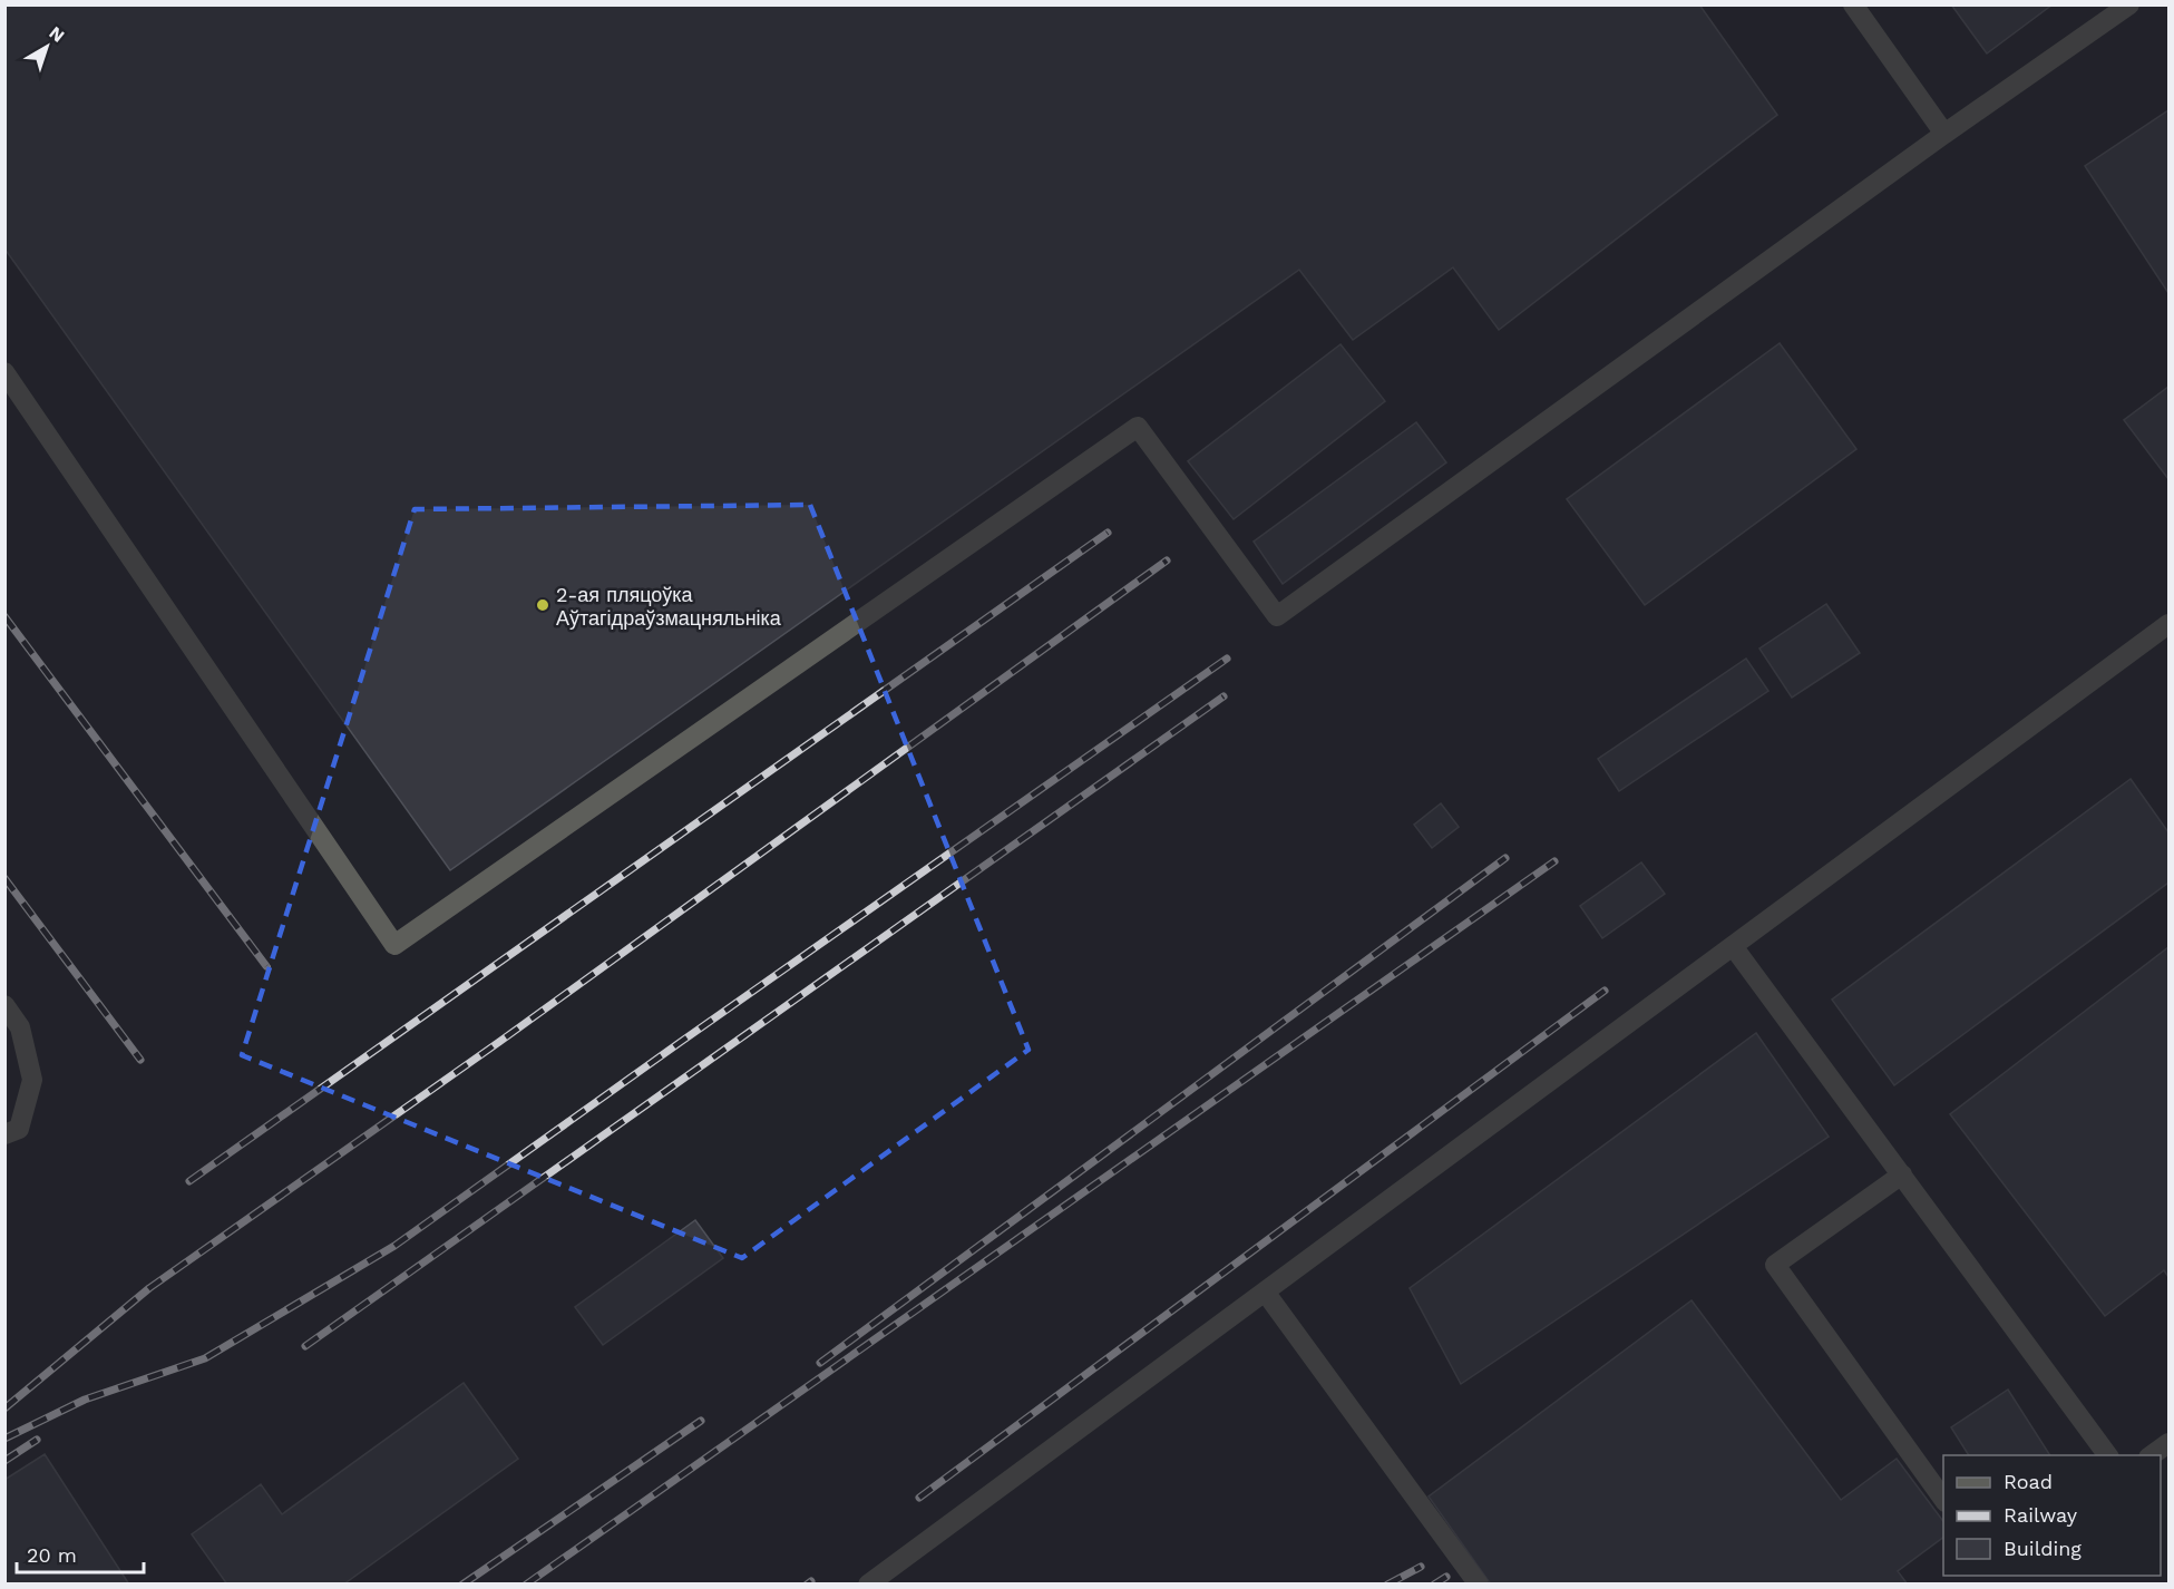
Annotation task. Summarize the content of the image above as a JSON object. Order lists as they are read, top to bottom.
{
  "places": ["2-ая пляцоўка Аўтагідраўзмацняльніка"],
  "legend": ["Road", "Railway", "Building"],
  "scale_bar": "20 m",
  "north": "top right"
}
